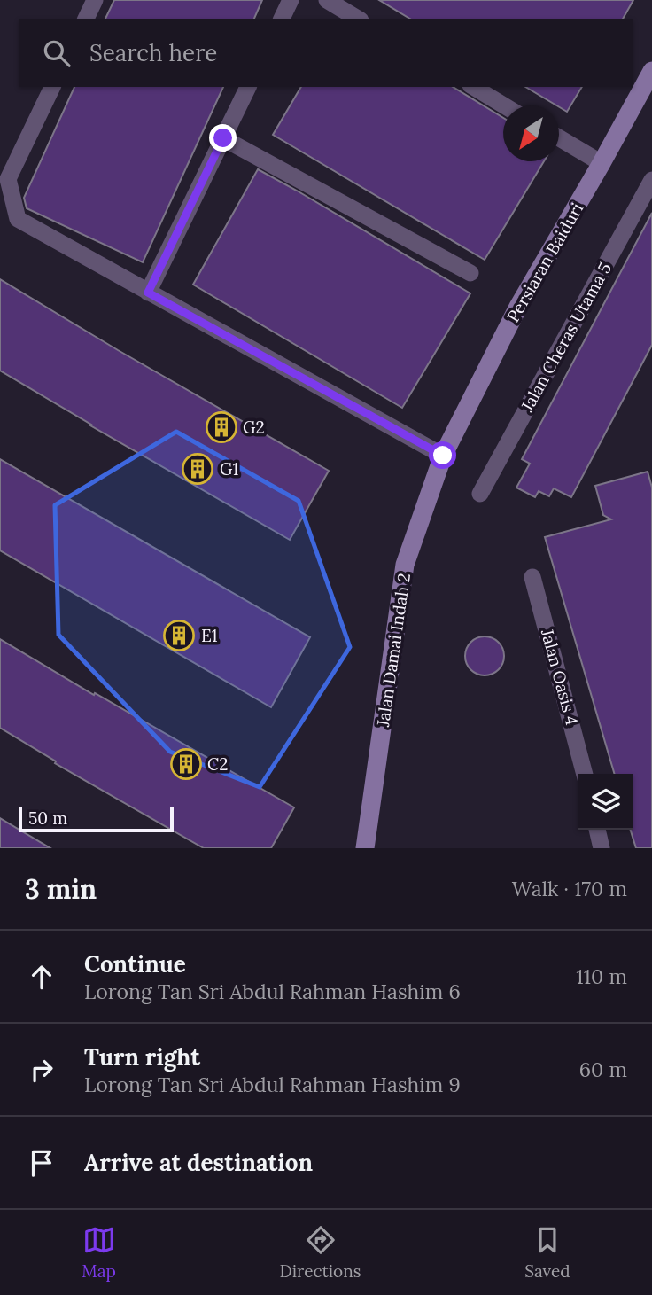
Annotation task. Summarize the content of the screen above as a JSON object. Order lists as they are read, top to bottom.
{
  "streets": {
    "street": [
      "Persiaran Baiduri",
      "Jalan Cheras Utama 5",
      "Jalan Damai Indah 2",
      "Jalan Oasis 4"
    ]
  },
  "crossings": [
    ["Persiaran Baiduri", "Jalan Damai Indah 2"]
  ],
  "places": {
    "building": [
      "G2",
      "G1",
      "E1",
      "C2"
    ]
  },
  "scale_bar": "50 m",
  "north": "bottom left",
  "page": {
    "search": "Search here",
    "scale": "50 m",
    "heading": ["3 min", "Walk · 170 m"],
    "list": [
      ["Continue", "Lorong Tan Sri Abdul Rahman Hashim 6", "110 m"],
      ["Turn right", "Lorong Tan Sri Abdul Rahman Hashim 9", "60 m"],
      "Arrive at destination"
    ],
    "nav": ["Map", "Directions", "Saved"]
  }
}
